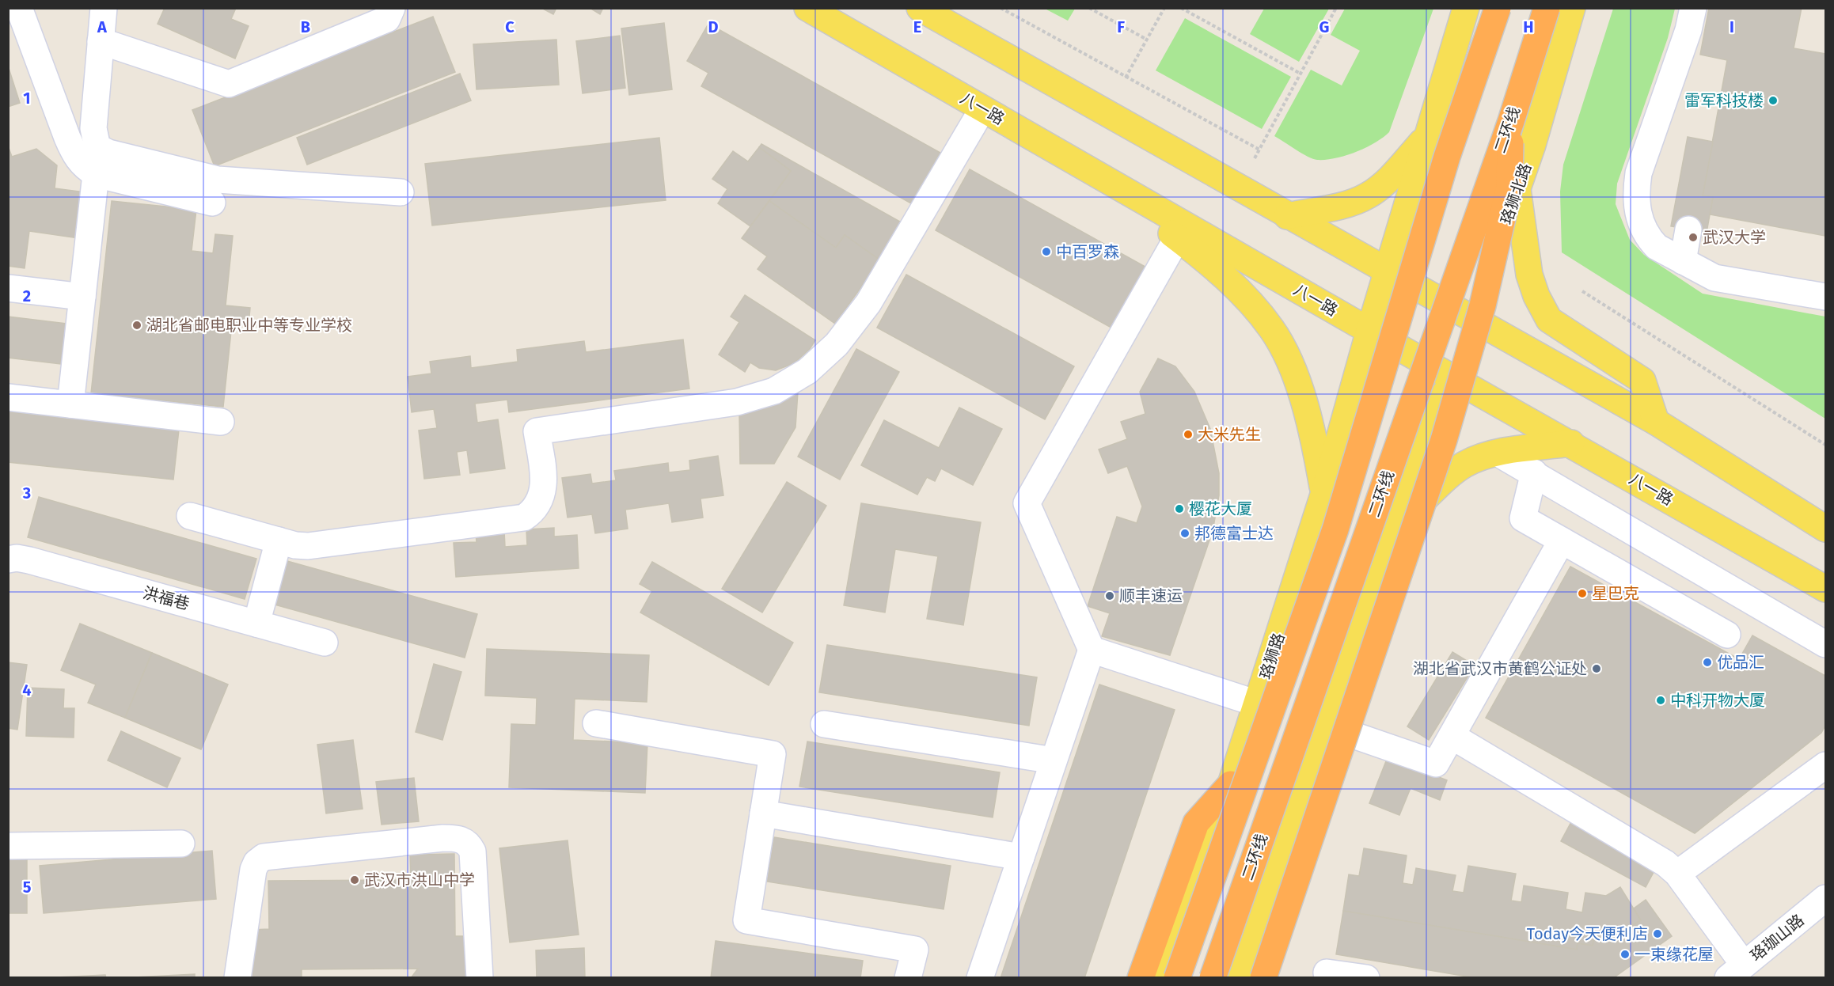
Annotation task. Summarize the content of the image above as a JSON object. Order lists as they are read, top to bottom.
{
  "streets": {
    "highway": ["二环线"],
    "main road": ["八一路", "珞狮北路", "珞狮路"],
    "street": ["洪福巷", "珞珈山路"]
  },
  "crossings": [
    ["八一路", "珞狮北路"],
    ["八一路", "珞狮路"]
  ],
  "places": [
    "雷军科技楼",
    "武汉大学",
    "中百罗森",
    "湖北省邮电职业中等专业学校",
    "大米先生",
    "樱花大厦",
    "邦德富士达",
    "星巴克",
    "顺丰速运",
    "优品汇",
    "湖北省武汉市黄鹤公证处",
    "中科开物大厦",
    "武汉市洪山中学",
    "Today今天便利店",
    "一束缘花屋"
  ],
  "grid": {
    "columns": [
      "A",
      "B",
      "C",
      "D",
      "E",
      "F",
      "G",
      "H",
      "I"
    ],
    "rows": [
      "1",
      "2",
      "3",
      "4",
      "5"
    ]
  }
}
